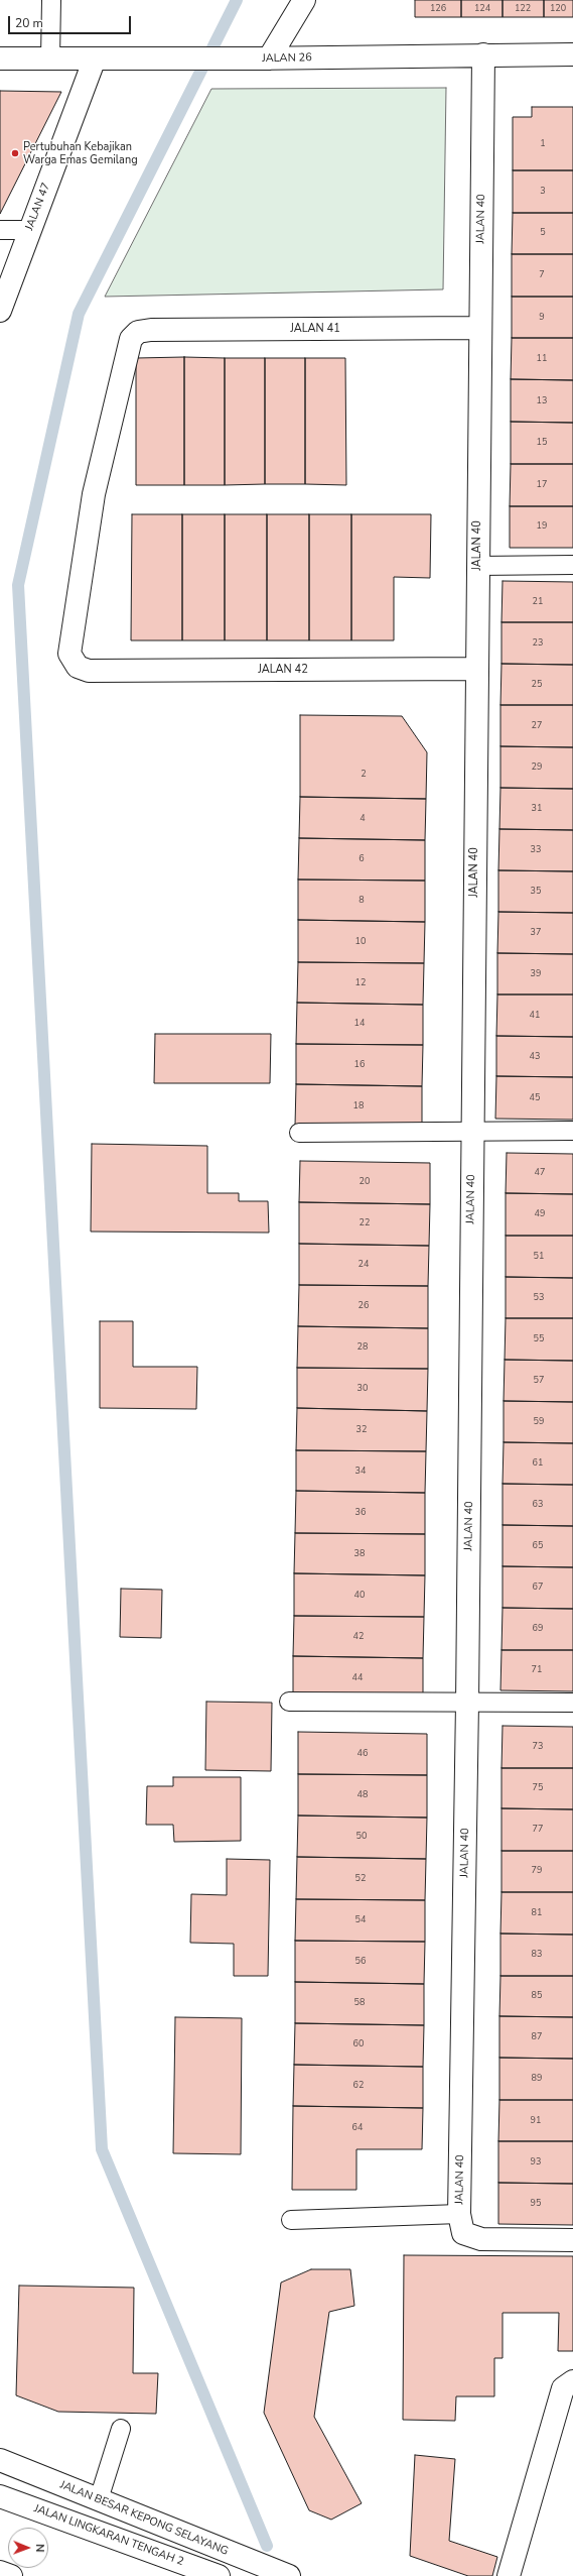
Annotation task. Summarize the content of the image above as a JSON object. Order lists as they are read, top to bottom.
{
  "streets": {
    "main road": [
      "JALAN 26",
      "JALAN 47",
      "JALAN 40",
      "JALAN 41",
      "JALAN 42",
      "JALAN BESAR KEPONG SELAYANG",
      "JALAN LINGKARAN TENGAH 2"
    ]
  },
  "crossings": [
    ["JALAN 26", "JALAN 47"],
    ["JALAN 26", "JALAN 40"],
    ["JALAN 40", "JALAN 41"],
    ["JALAN 40", "JALAN 42"],
    ["JALAN 41", "JALAN 42"]
  ],
  "places": ["Pertubuhan Kebajikan Warga Emas Gemilang"],
  "house_numbers": [
    "126",
    "124",
    "122",
    "120",
    "1",
    "3",
    "5",
    "7",
    "9",
    "11",
    "13",
    "15",
    "17",
    "19",
    "21",
    "23",
    "25",
    "27",
    "29",
    "2",
    "31",
    "4",
    "33",
    "6",
    "35",
    "8",
    "37",
    "10",
    "39",
    "12",
    "41",
    "14",
    "43",
    "16",
    "45",
    "18",
    "47",
    "20",
    "49",
    "22",
    "51",
    "24",
    "53",
    "26",
    "55",
    "28",
    "57",
    "30",
    "59",
    "32",
    "61",
    "34",
    "63",
    "36",
    "65",
    "38",
    "67",
    "40",
    "69",
    "42",
    "71",
    "44",
    "73",
    "46",
    "75",
    "48",
    "77",
    "50",
    "79",
    "52",
    "81",
    "54",
    "83",
    "56",
    "85",
    "58",
    "87",
    "60",
    "89",
    "62",
    "91",
    "64",
    "93",
    "95"
  ],
  "scale_bar": "20 m",
  "north": "right"
}
